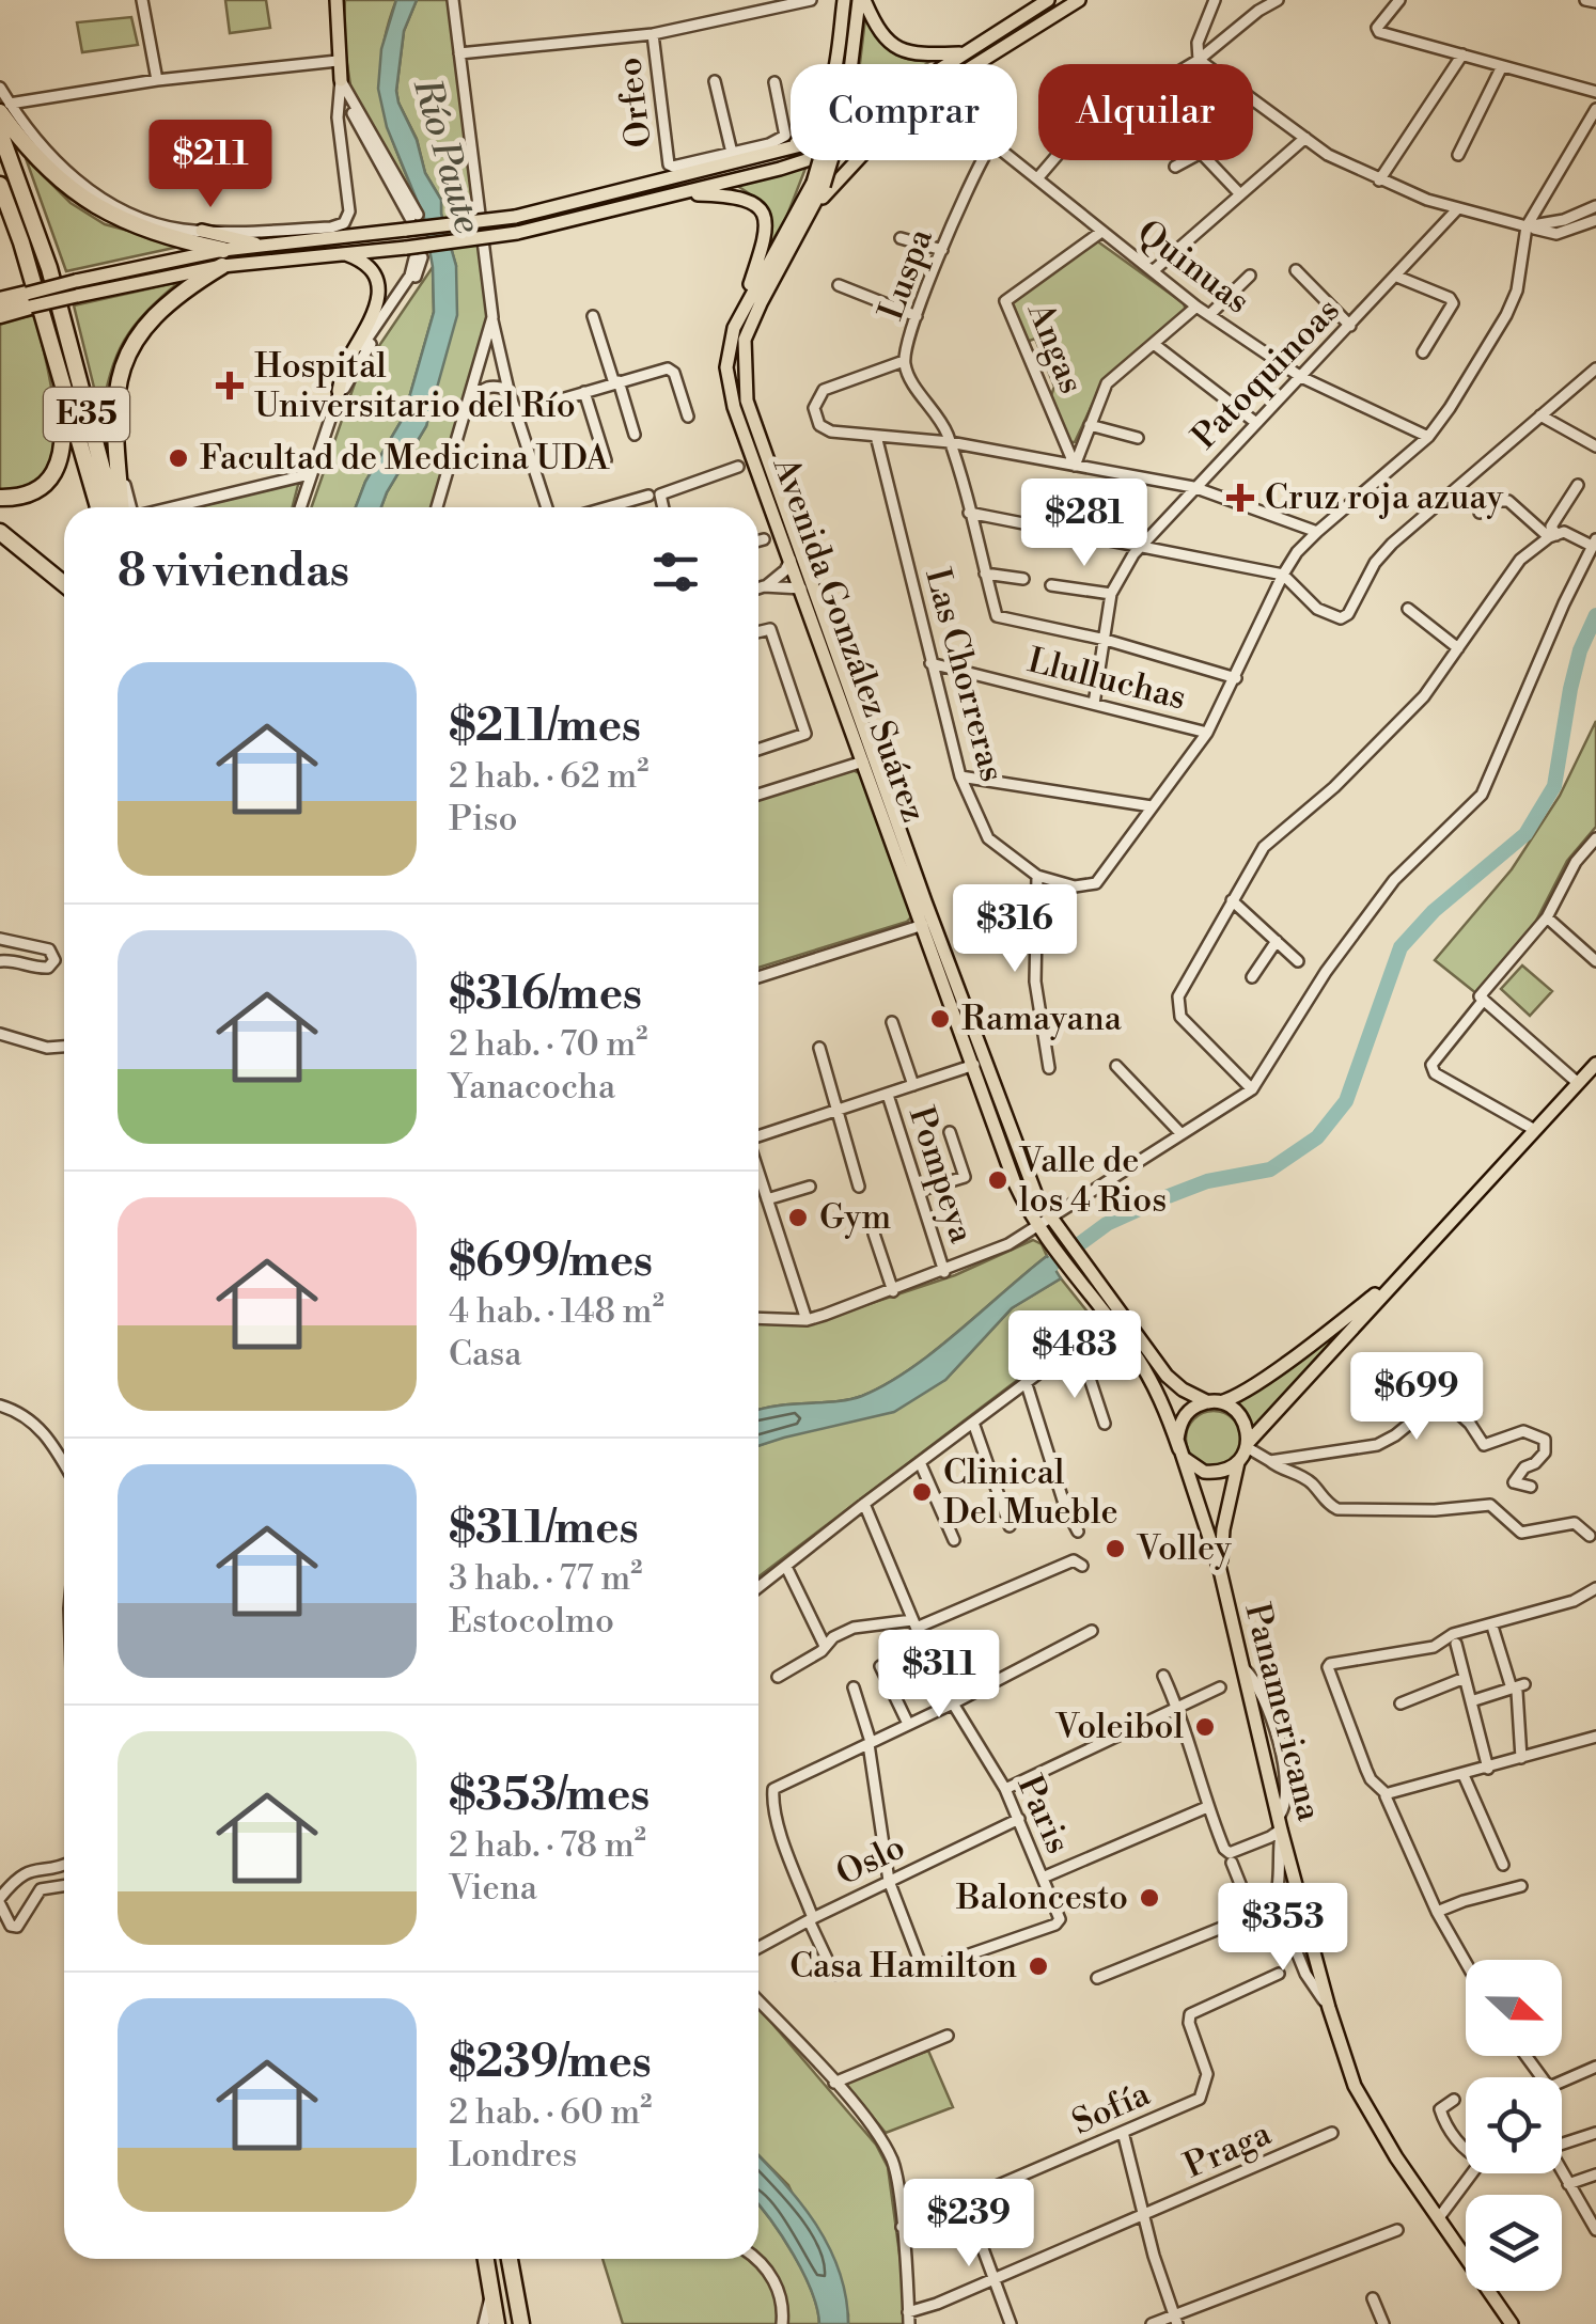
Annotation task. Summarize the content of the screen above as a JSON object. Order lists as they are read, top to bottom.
{
  "streets": {
    "highway": ["E35"],
    "main road": ["Avenida González Suárez", "Panamericana"],
    "street": [
      "Orfeo",
      "Quinuas",
      "Luspa",
      "Angas",
      "Patoquinoas",
      "Las Chorreras",
      "Llulluchas",
      "Pompeya",
      "Paris",
      "Oslo",
      "Sofía",
      "Praga"
    ]
  },
  "crossings": [
    ["Quinuas", "Angas"],
    ["Quinuas", "Patoquinoas"],
    ["Quinuas", "Las Chorreras"],
    ["Luspa", "Patoquinoas"],
    ["Luspa", "Las Chorreras"],
    ["Patoquinoas", "Llulluchas"],
    ["Avenida González Suárez", "Panamericana"],
    ["Las Chorreras", "Llulluchas"],
    ["Paris", "Oslo"]
  ],
  "water": ["Río Paute"],
  "places": {
    "health": ["Hospital Universitario del Río", "Cruz roja azuay"],
    "other": [
      "Facultad de Medicina UDA",
      "Ramayana",
      "Valle de los 4 Rios",
      "Gym",
      "Clinical Del Mueble",
      "Volley",
      "Voleibol",
      "Baloncesto",
      "Casa Hamilton"
    ]
  },
  "north": "right",
  "page": {
    "chip": ["Comprar", "Alquilar"],
    "price": [
      "$211",
      "$281",
      "$316",
      "$483",
      "$699",
      "$311",
      "$353",
      "$239"
    ],
    "heading": "8 viviendas",
    "list": [
      {
        "name": "$211/mes",
        "note": "2 hab. · 62 m² · Piso"
      },
      {
        "name": "$316/mes",
        "note": "2 hab. · 70 m² · Yanacocha"
      },
      {
        "name": "$699/mes",
        "note": "4 hab. · 148 m² · Casa"
      },
      {
        "name": "$311/mes",
        "note": "3 hab. · 77 m² · Estocolmo"
      },
      {
        "name": "$353/mes",
        "note": "2 hab. · 78 m² · Viena"
      },
      {
        "name": "$239/mes",
        "note": "2 hab. · 60 m² · Londres"
      }
    ]
  }
}
